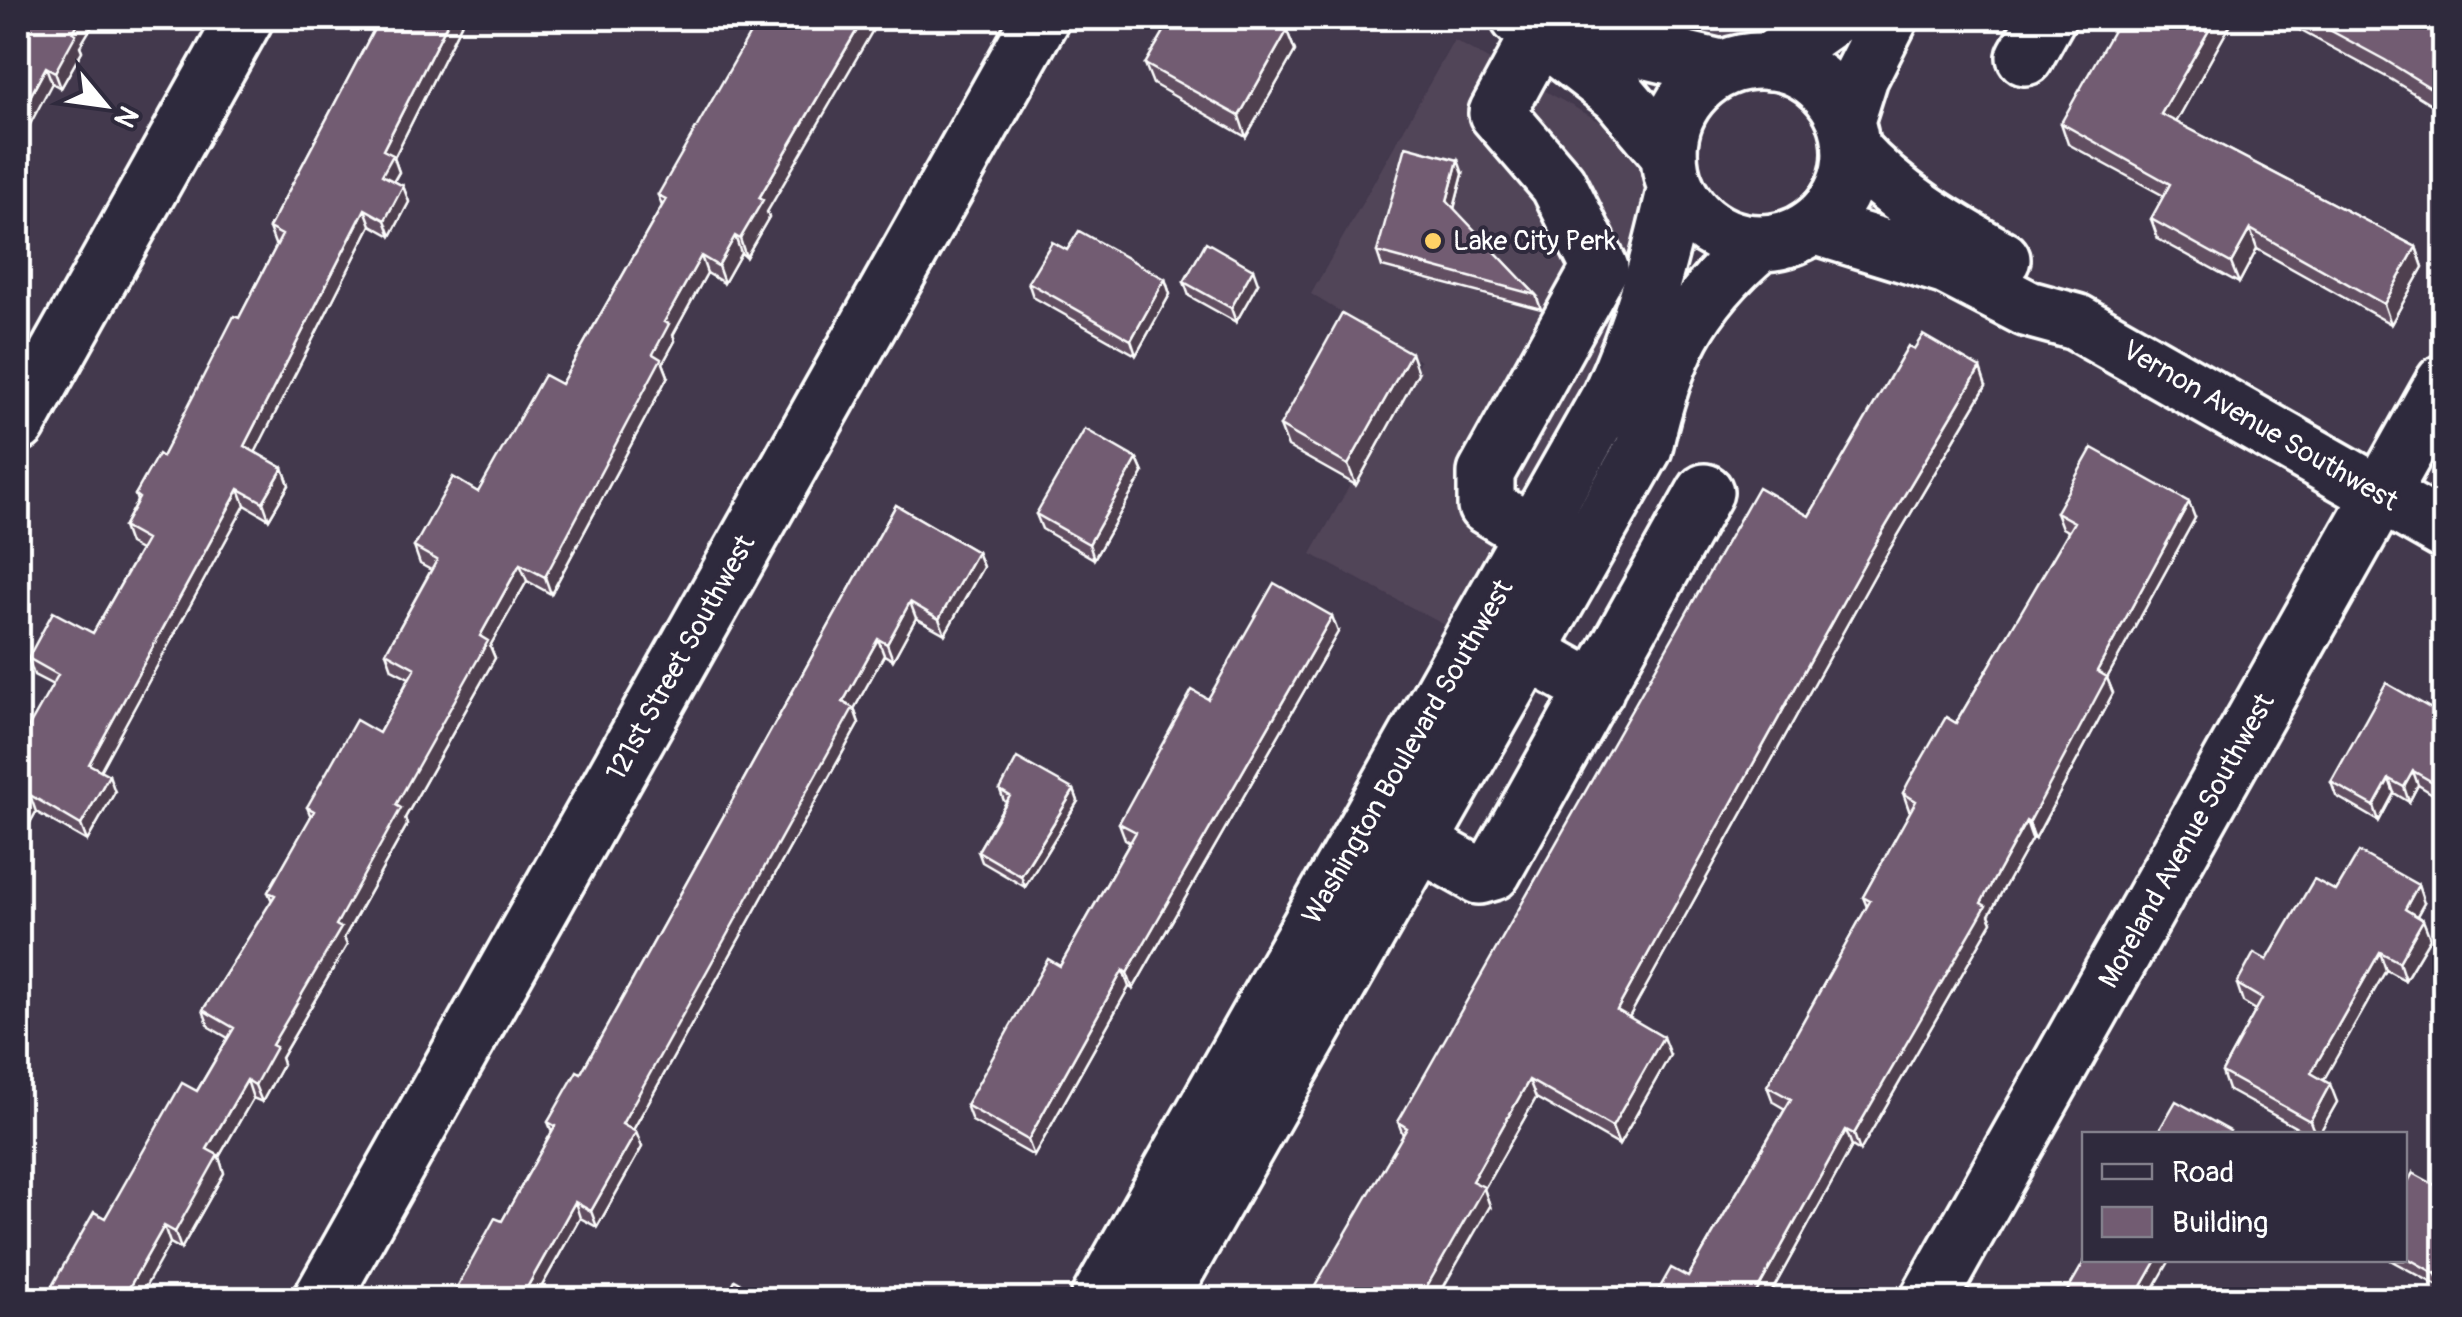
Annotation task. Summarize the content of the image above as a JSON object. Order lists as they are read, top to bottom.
{
  "streets": {
    "street": [
      "Vernon Avenue Southwest",
      "121st Street Southwest",
      "Washington Boulevard Southwest",
      "Moreland Avenue Southwest"
    ]
  },
  "crossings": [
    ["Vernon Avenue Southwest", "Washington Boulevard Southwest"],
    ["Vernon Avenue Southwest", "Moreland Avenue Southwest"]
  ],
  "places": ["Lake City Perk"],
  "legend": ["Road", "Building"],
  "north": "bottom right"
}
